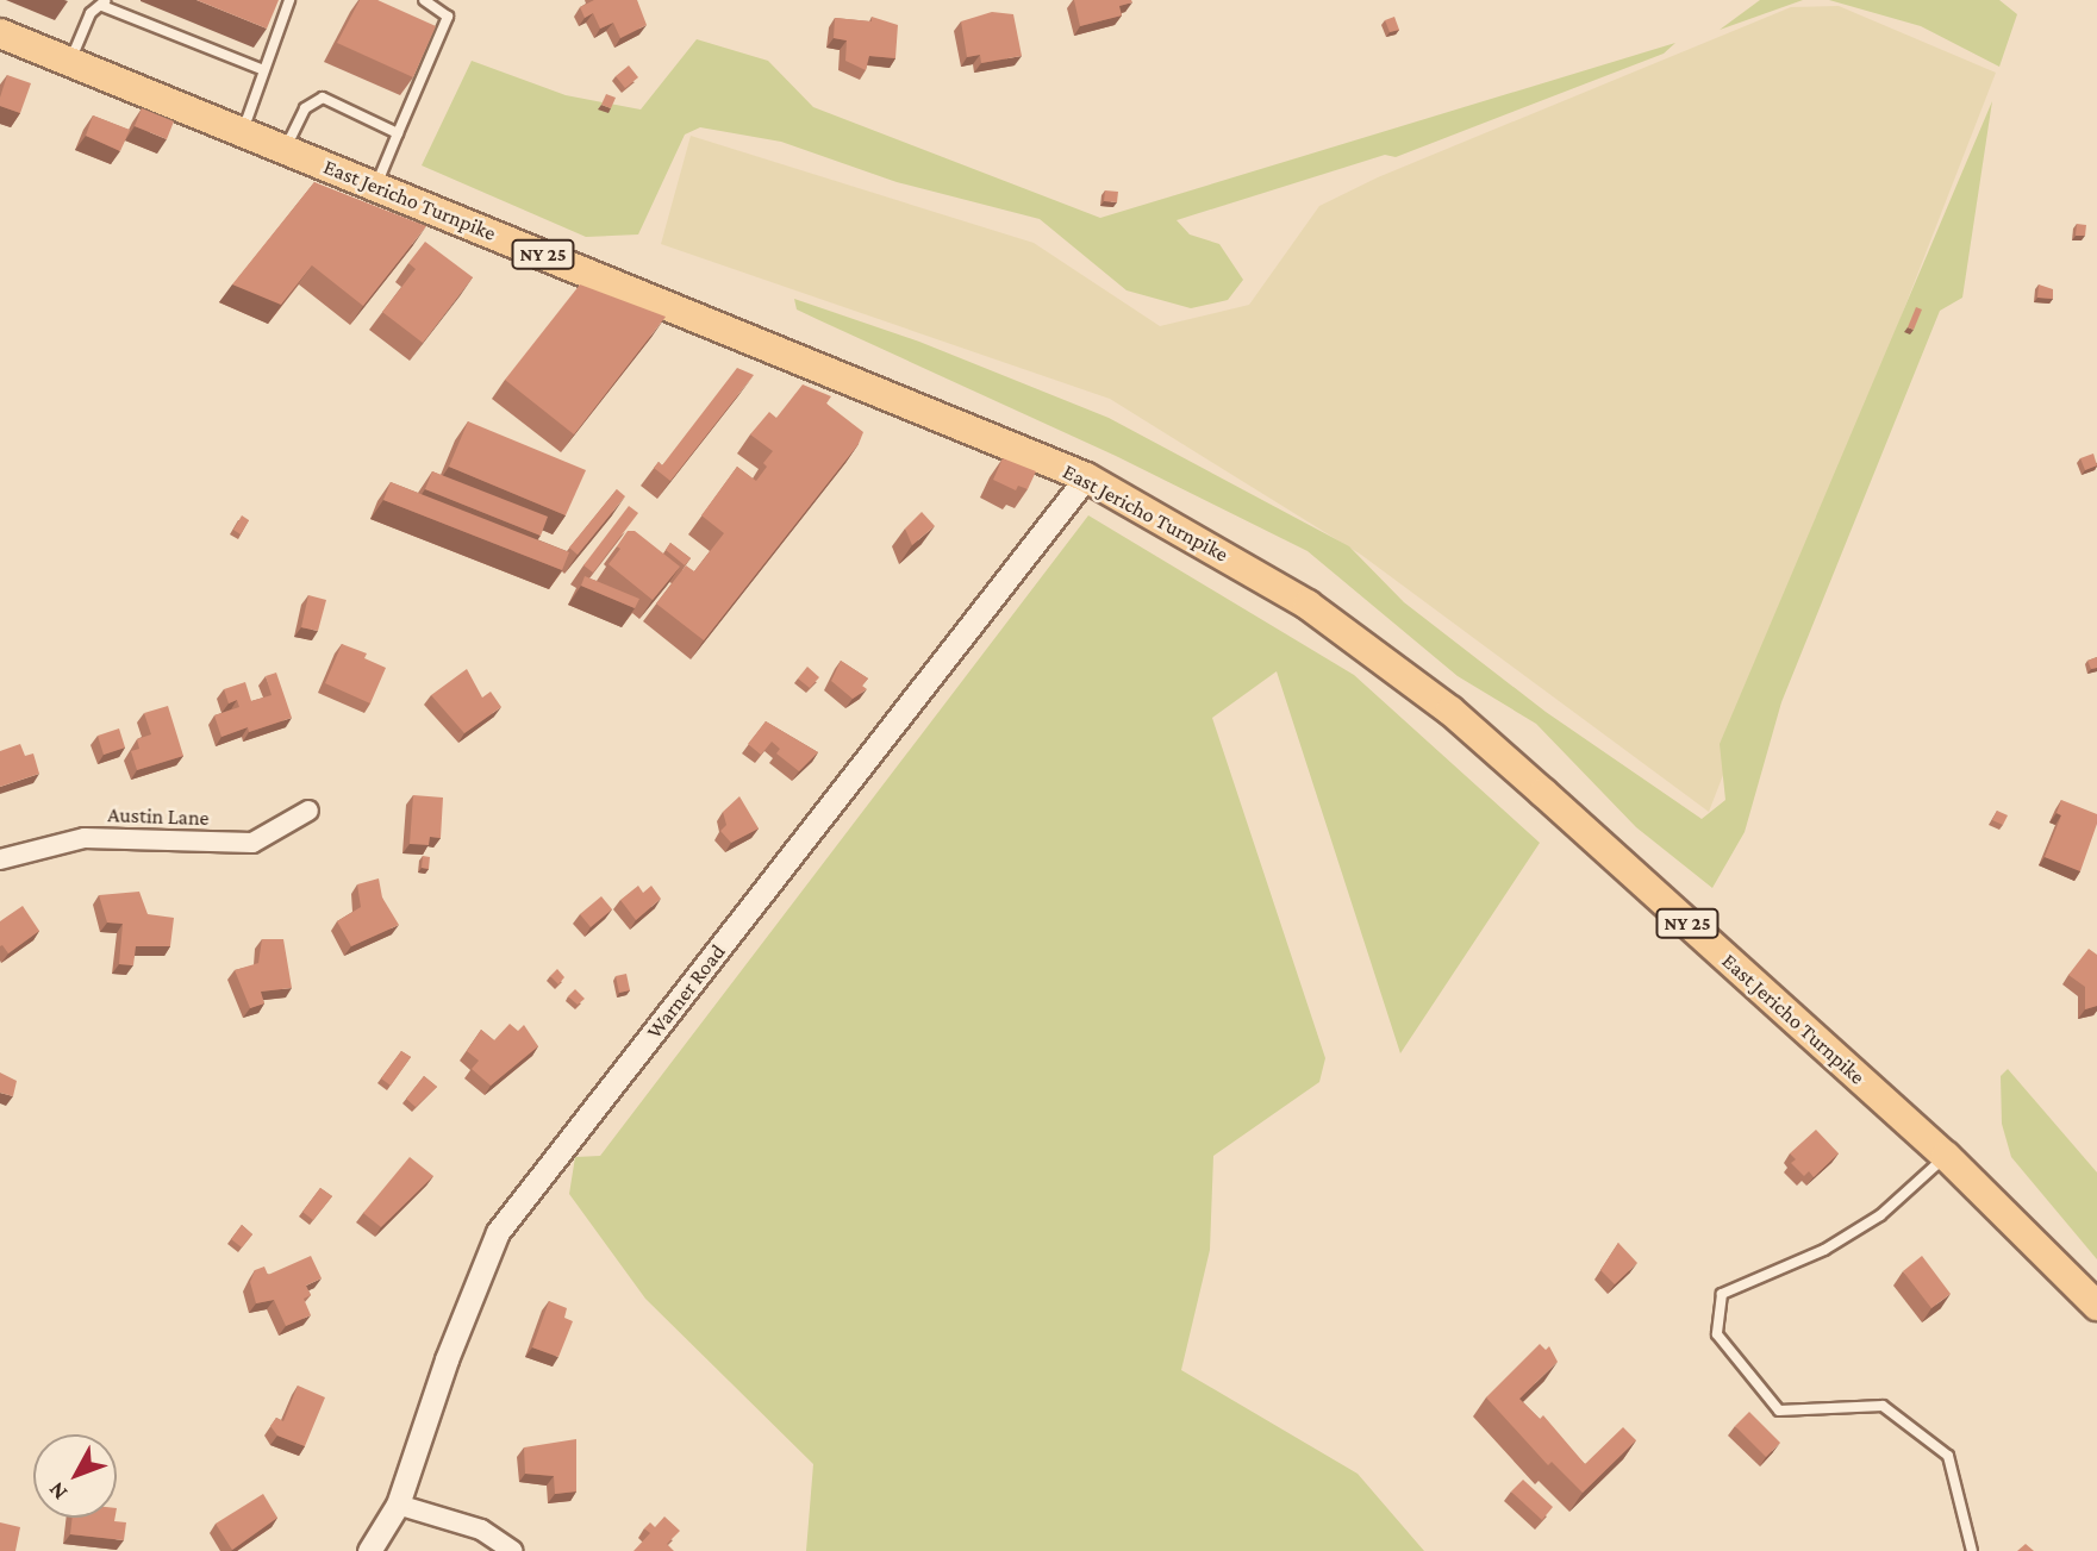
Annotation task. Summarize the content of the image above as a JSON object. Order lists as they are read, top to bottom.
{
  "streets": {
    "main road": ["East Jericho Turnpike", "NY 25"],
    "street": ["Austin Lane", "Warner Road"]
  },
  "crossings": [
    ["East Jericho Turnpike", "Warner Road"]
  ],
  "north": "bottom left"
}
